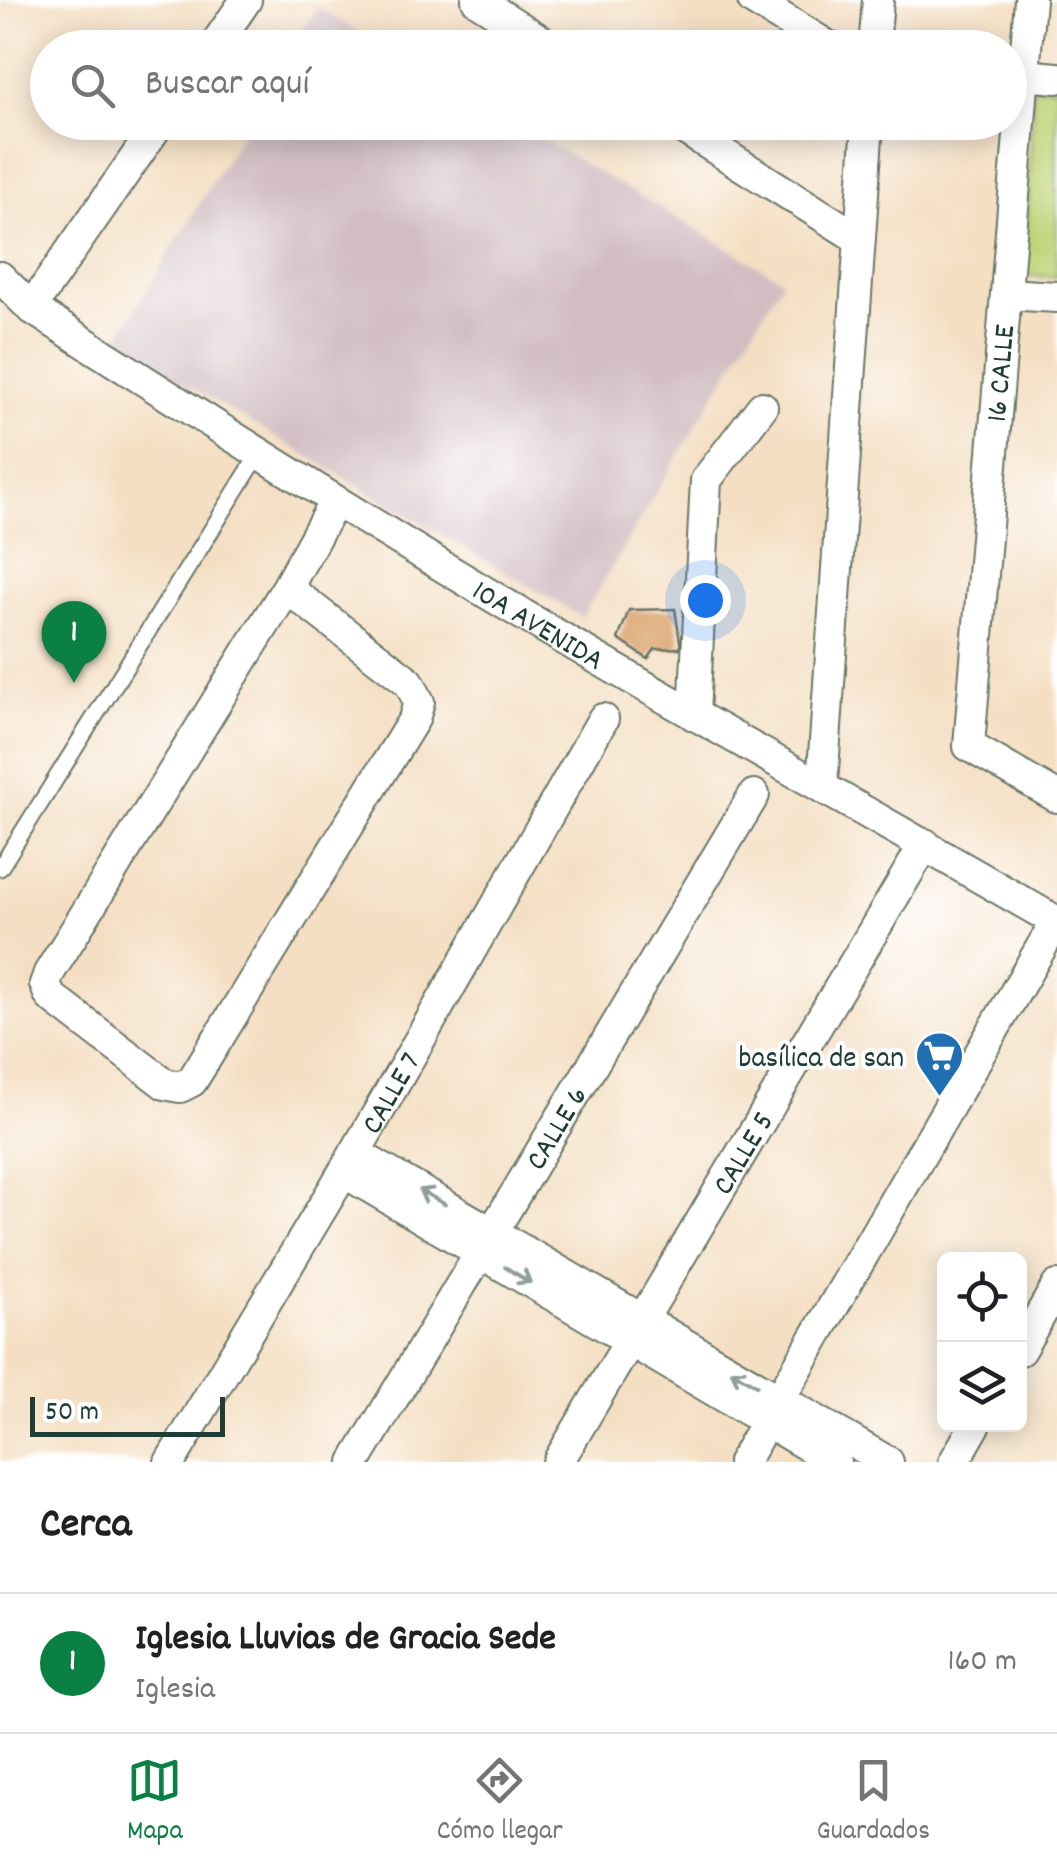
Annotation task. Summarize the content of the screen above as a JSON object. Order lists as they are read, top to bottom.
{
  "streets": {
    "street": [
      "16 CALLE",
      "10A AVENIDA",
      "CALLE 7",
      "CALLE 6",
      "CALLE 5"
    ]
  },
  "crossings": [
    ["10A AVENIDA", "CALLE 5"]
  ],
  "places": {
    "supermarket": ["basílica de san"]
  },
  "scale_bar": "50 m",
  "page": {
    "search": "Buscar aquí",
    "pins": "1",
    "scale": "50 m",
    "heading": "Cerca",
    "list": [
      {
        "mark": "1",
        "name": "Iglesia Lluvias de Gracia Sede",
        "note": "Iglesia",
        "value": "160 m"
      }
    ],
    "nav": ["Mapa", "Cómo llegar", "Guardados"]
  }
}
